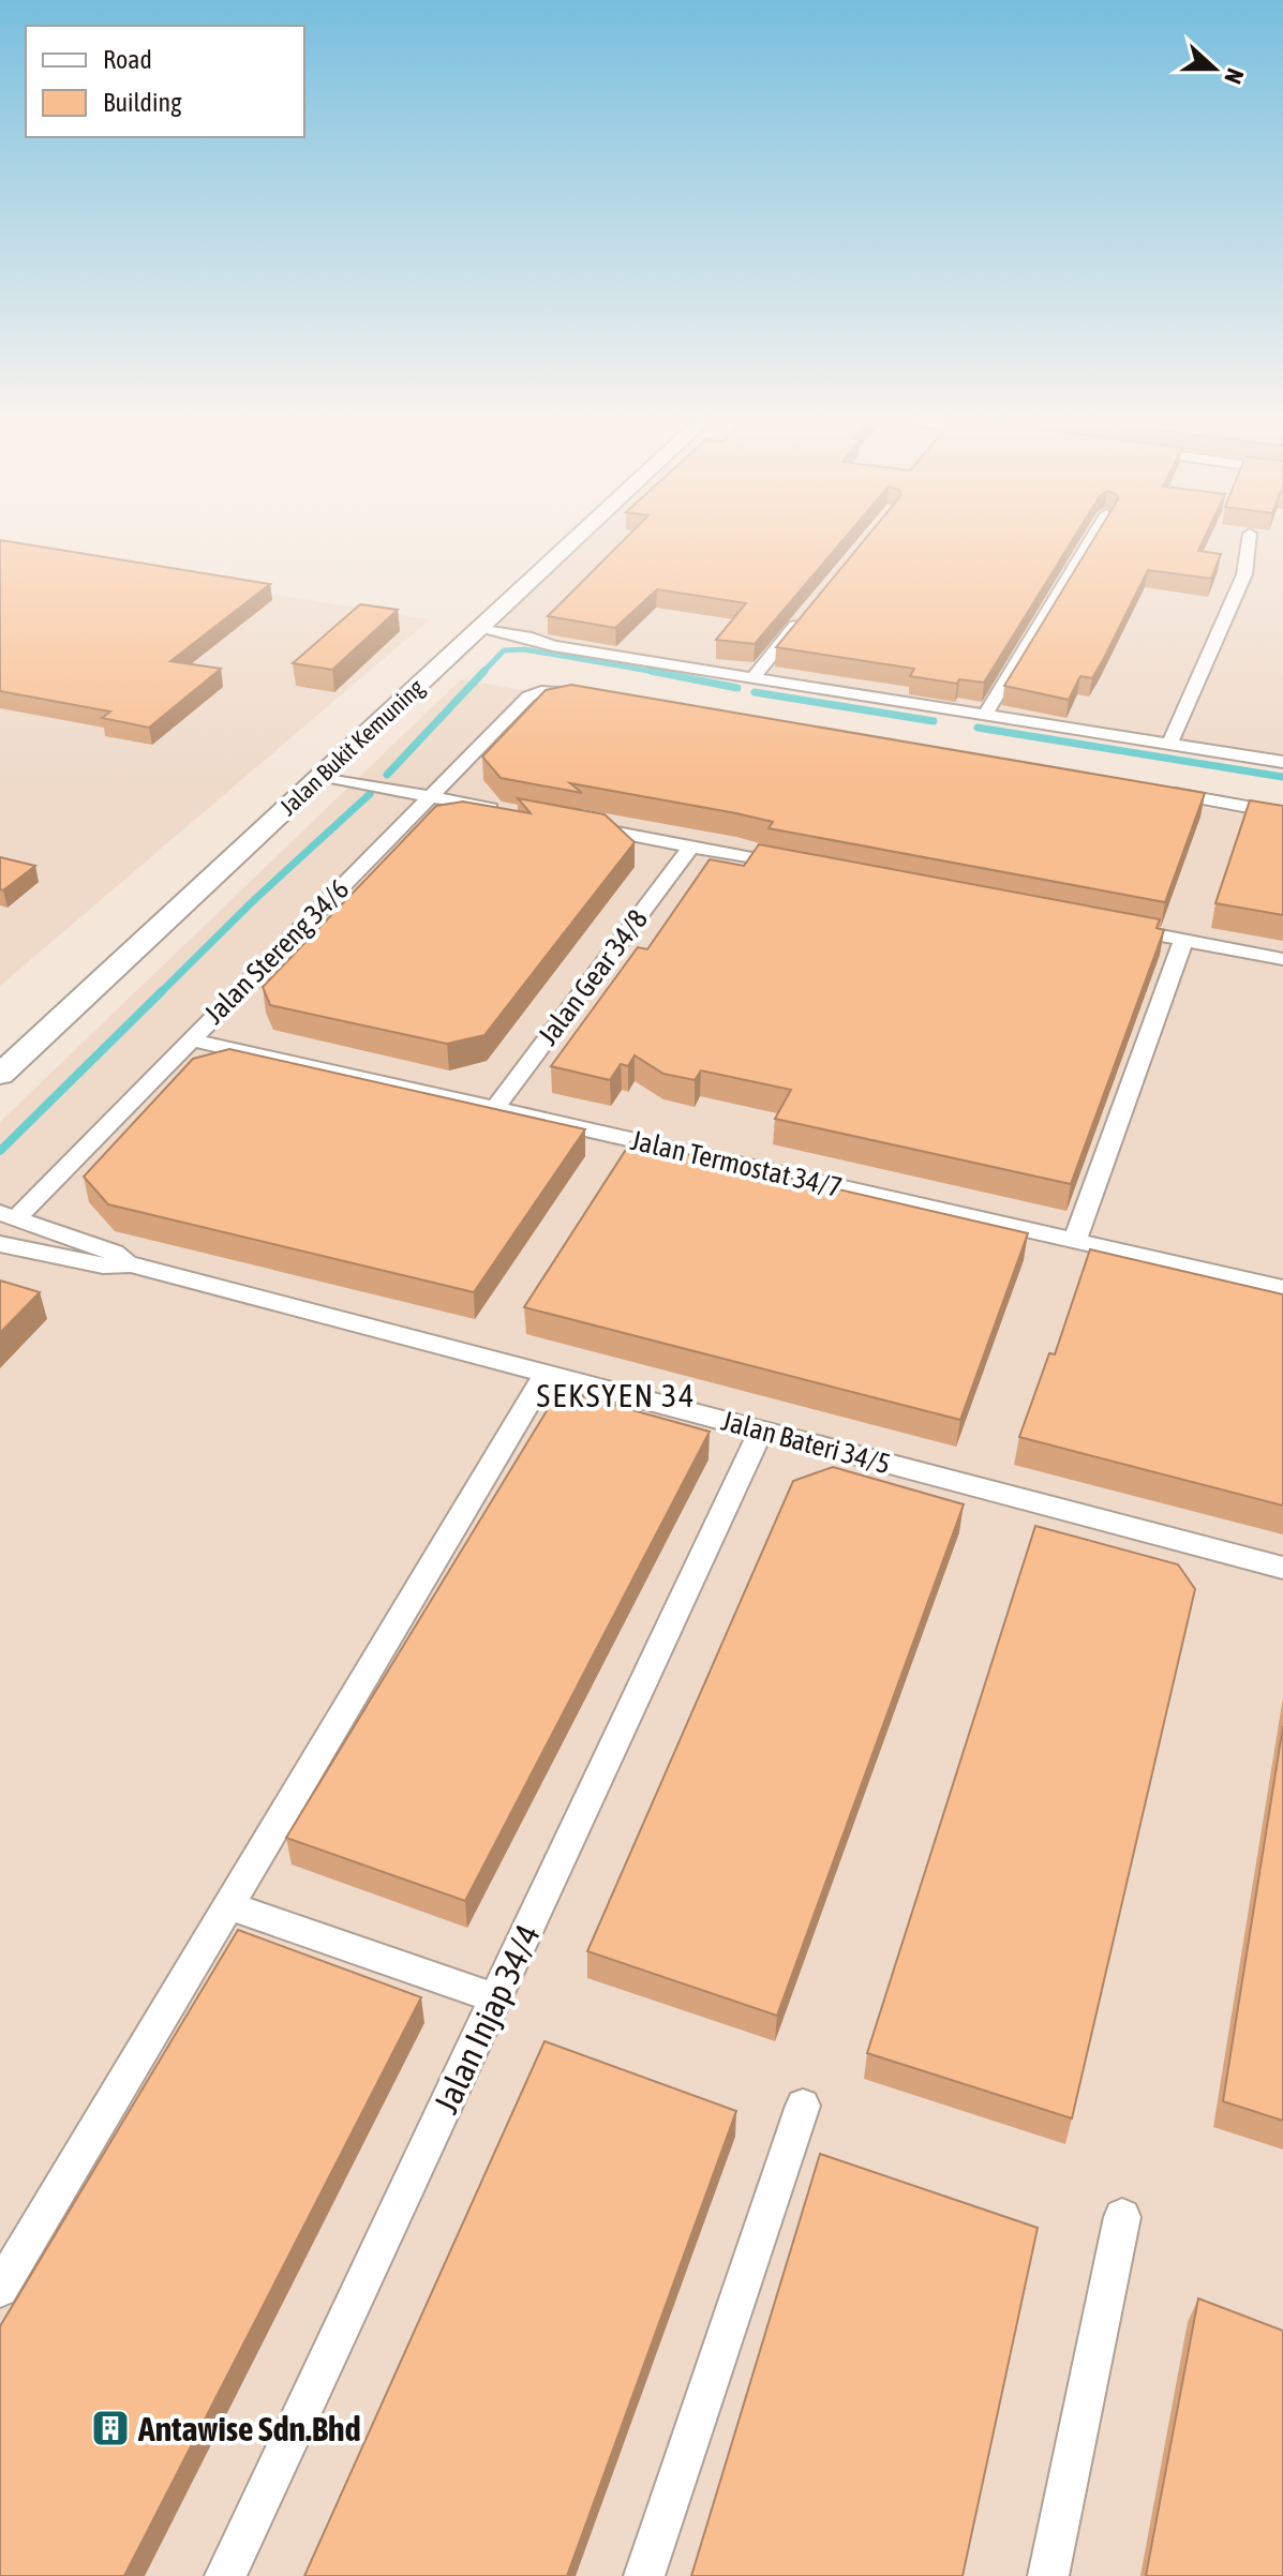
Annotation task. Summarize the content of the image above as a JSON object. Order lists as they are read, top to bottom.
{
  "streets": {
    "main road": ["Jalan Bukit Kemuning"],
    "street": [
      "Jalan Stereng 34/6",
      "Jalan Gear 34/8",
      "Jalan Termostat 34/7",
      "Jalan Bateri 34/5",
      "Jalan Injap 34/4"
    ]
  },
  "crossings": [
    ["Jalan Stereng 34/6", "Jalan Termostat 34/7"],
    ["Jalan Gear 34/8", "Jalan Termostat 34/7"],
    ["Jalan Bateri 34/5", "Jalan Injap 34/4"]
  ],
  "districts": ["SEKSYEN 34"],
  "places": {
    "building": ["Antawise Sdn.Bhd"]
  },
  "legend": ["Road", "Building"],
  "north": "right"
}
